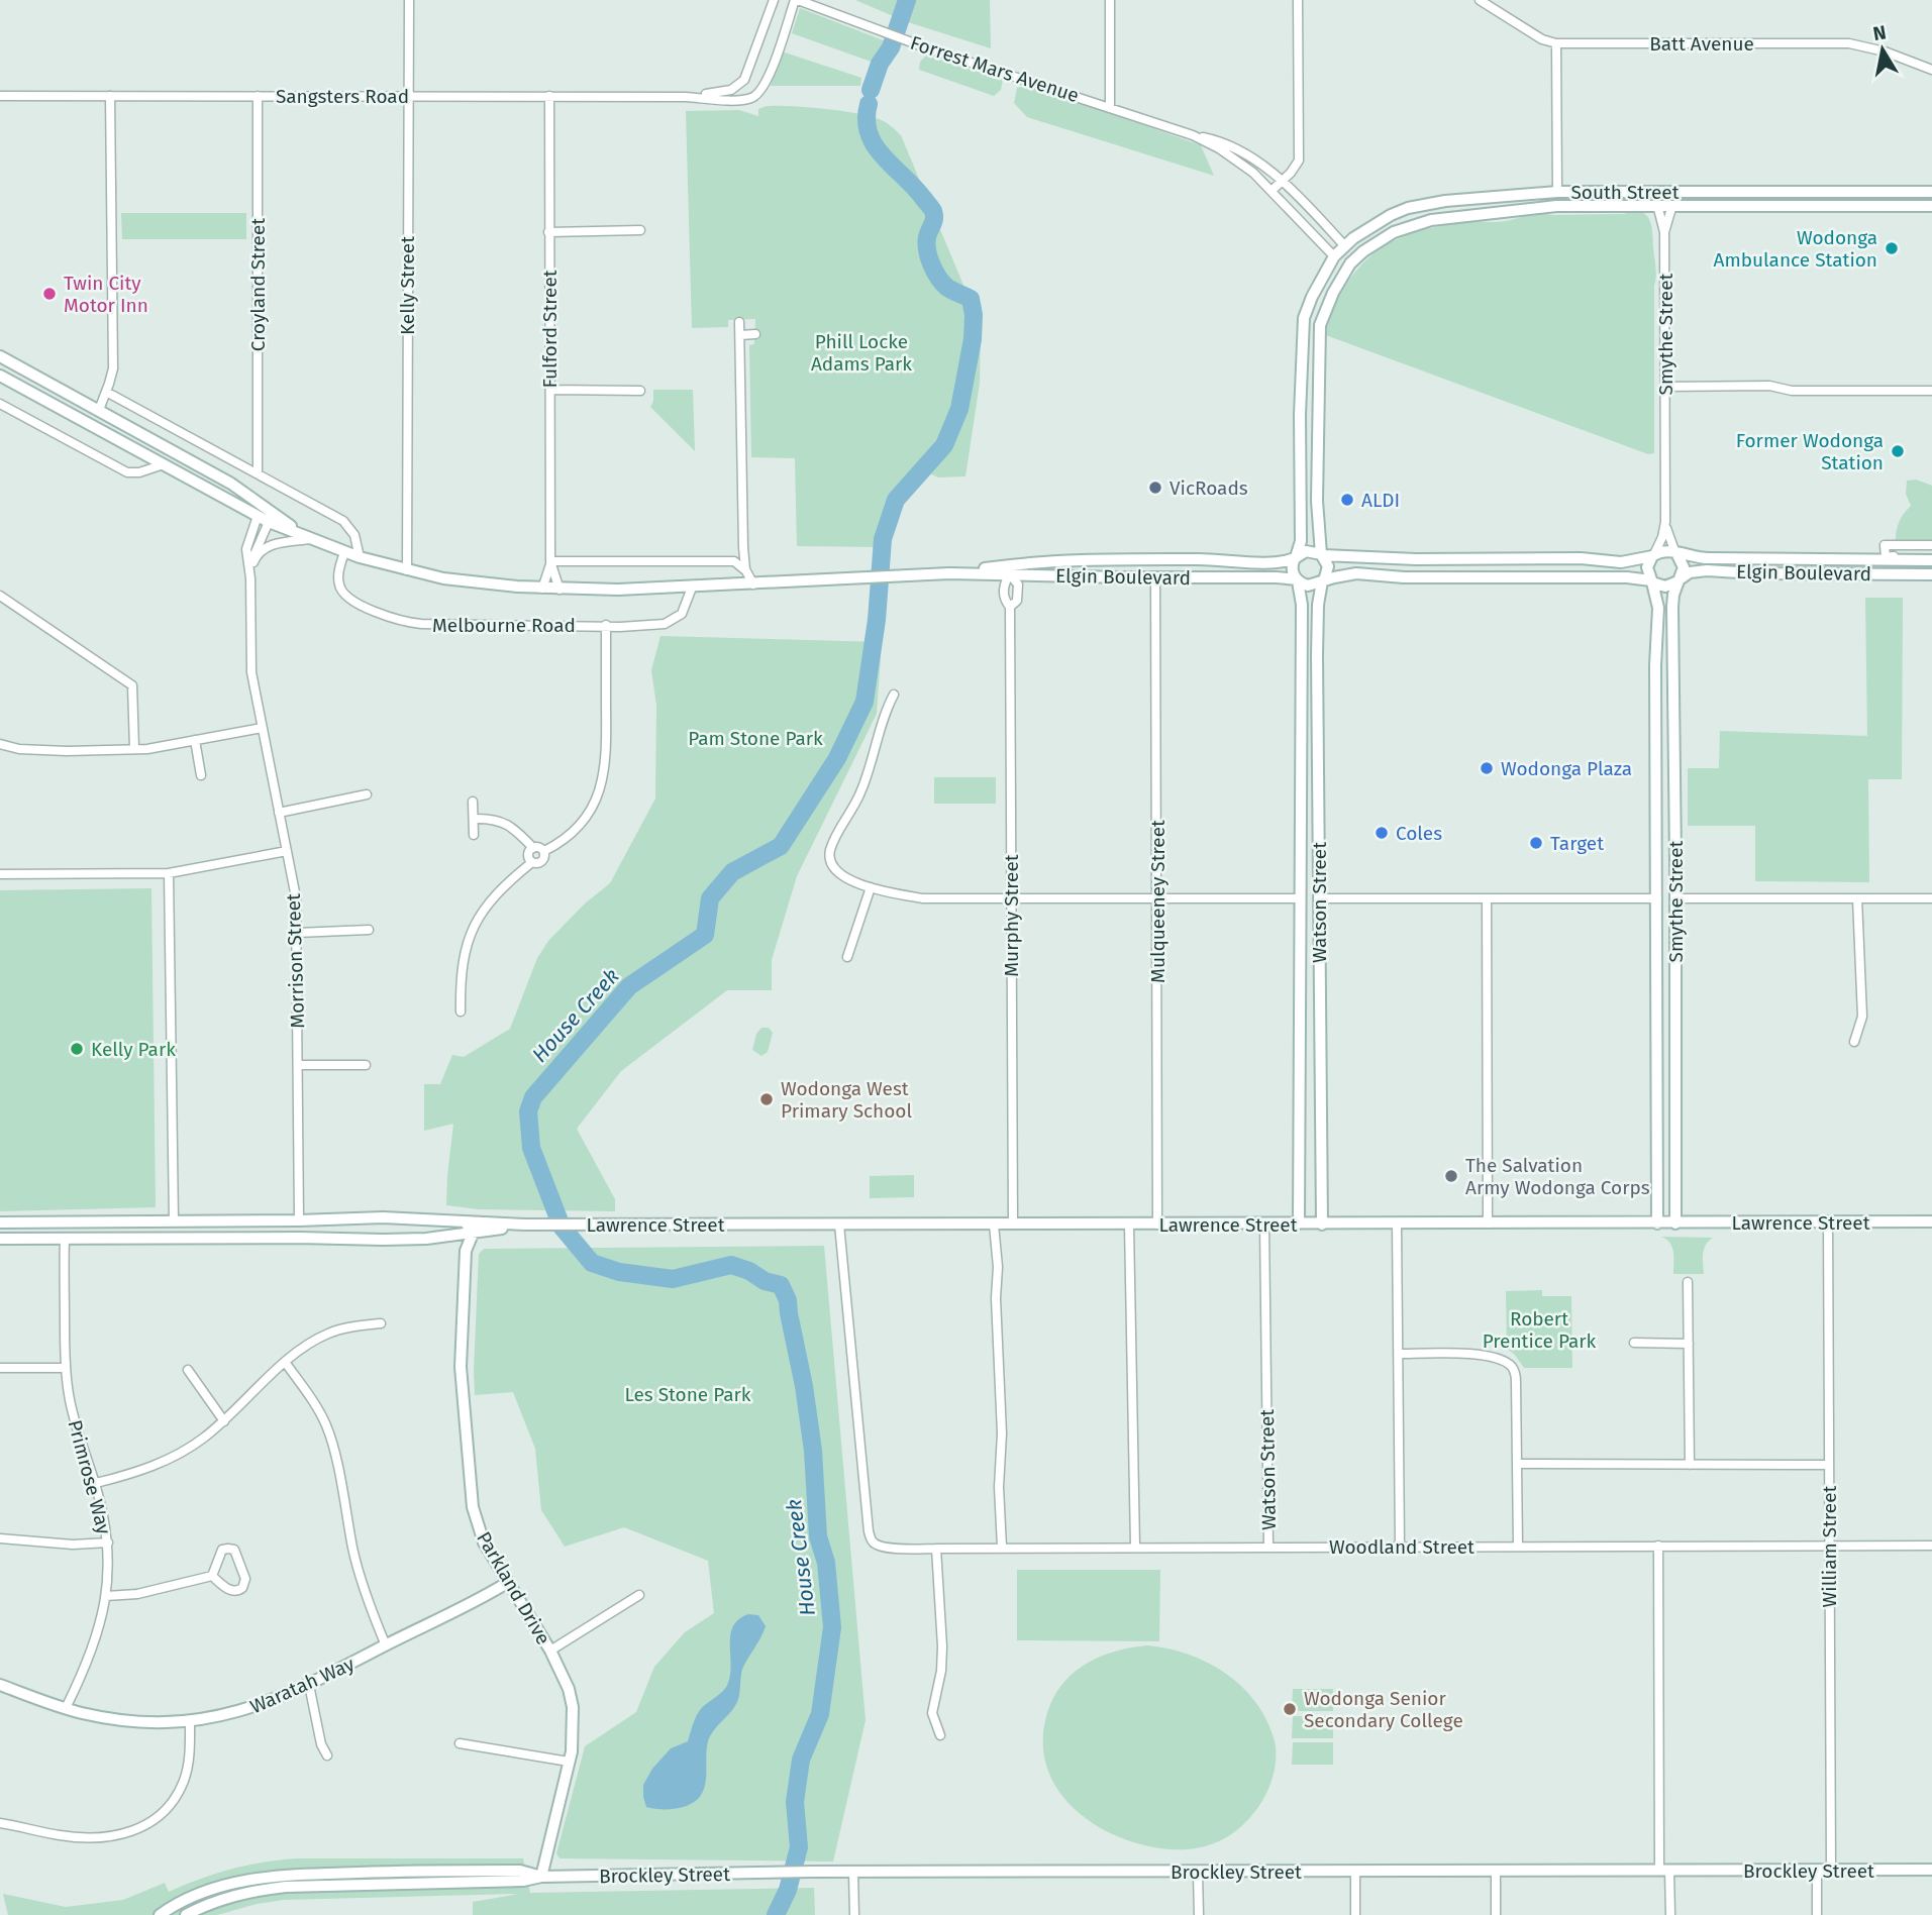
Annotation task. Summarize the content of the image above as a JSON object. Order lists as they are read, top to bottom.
{
  "streets": {
    "main road": [
      "South Street",
      "Smythe Street",
      "Elgin Boulevard",
      "Melbourne Road",
      "Watson Street",
      "Lawrence Street",
      "Parkland Drive",
      "Waratah Way",
      "Brockley Street"
    ],
    "street": [
      "Batt Avenue",
      "Forrest Mars Avenue",
      "Sangsters Road",
      "Croyland Street",
      "Kelly Street",
      "Fulford Street",
      "Mulqueeney Street",
      "Murphy Street",
      "Morrison Street",
      "Primrose Way",
      "Woodland Street",
      "William Street"
    ]
  },
  "crossings": [
    ["Forrest Mars Avenue", "Sangsters Road"],
    ["Forrest Mars Avenue", "South Street"],
    ["Sangsters Road", "Croyland Street"],
    ["Sangsters Road", "Kelly Street"],
    ["Sangsters Road", "Fulford Street"],
    ["South Street", "Smythe Street"],
    ["Kelly Street", "Melbourne Road"],
    ["Fulford Street", "Melbourne Road"],
    ["Smythe Street", "Elgin Boulevard"],
    ["Smythe Street", "Lawrence Street"],
    ["Elgin Boulevard", "Melbourne Road"],
    ["Elgin Boulevard", "Mulqueeney Street"],
    ["Elgin Boulevard", "Watson Street"],
    ["Elgin Boulevard", "Murphy Street"],
    ["Melbourne Road", "Morrison Street"],
    ["Mulqueeney Street", "Lawrence Street"],
    ["Watson Street", "Lawrence Street"],
    ["Watson Street", "Woodland Street"],
    ["Murphy Street", "Lawrence Street"],
    ["Morrison Street", "Lawrence Street"],
    ["Lawrence Street", "Primrose Way"],
    ["Lawrence Street", "Woodland Street"],
    ["Lawrence Street", "William Street"],
    ["Lawrence Street", "Parkland Drive"],
    ["Primrose Way", "Waratah Way"],
    ["Woodland Street", "William Street"],
    ["William Street", "Brockley Street"],
    ["Parkland Drive", "Waratah Way"],
    ["Parkland Drive", "Brockley Street"]
  ],
  "water": ["House Creek"],
  "parks": [
    "Phill Locke Adams Park",
    "Pam Stone Park",
    "Robert Prentice Park",
    "Les Stone Park"
  ],
  "places": [
    "Wodonga Ambulance Station",
    "Twin City Motor Inn",
    "Former Wodonga Station",
    "VicRoads",
    "ALDI",
    "Wodonga Plaza",
    "Coles",
    "Target",
    "Kelly Park",
    "Wodonga West Primary School",
    "The Salvation Army Wodonga Corps",
    "Wodonga Senior Secondary College"
  ],
  "north": "top"
}
